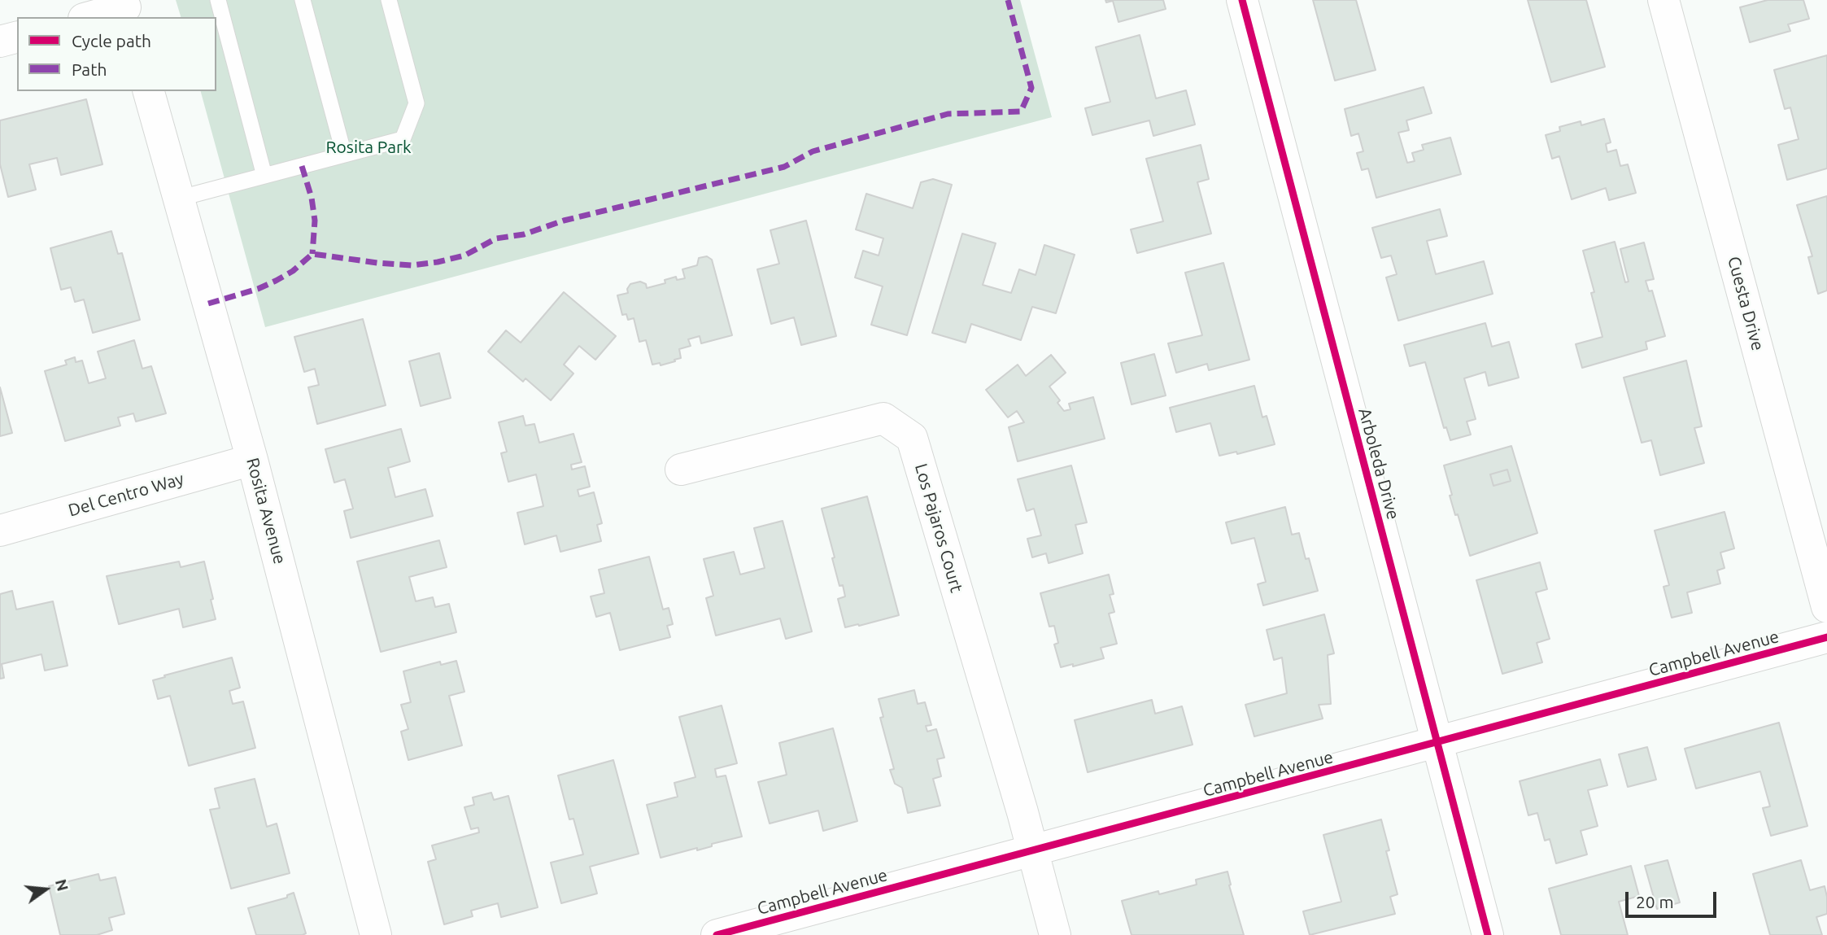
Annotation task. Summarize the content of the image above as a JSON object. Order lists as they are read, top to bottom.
{
  "streets": {
    "street": [
      "Cuesta Drive",
      "Arboleda Drive",
      "Del Centro Way",
      "Rosita Avenue",
      "Los Pajaros Court",
      "Campbell Avenue"
    ]
  },
  "crossings": [
    ["Arboleda Drive", "Campbell Avenue"],
    ["Del Centro Way", "Rosita Avenue"],
    ["Los Pajaros Court", "Campbell Avenue"]
  ],
  "parks": ["Rosita Park"],
  "legend": ["Cycle path", "Path"],
  "scale_bar": "20 m",
  "north": "right"
}
